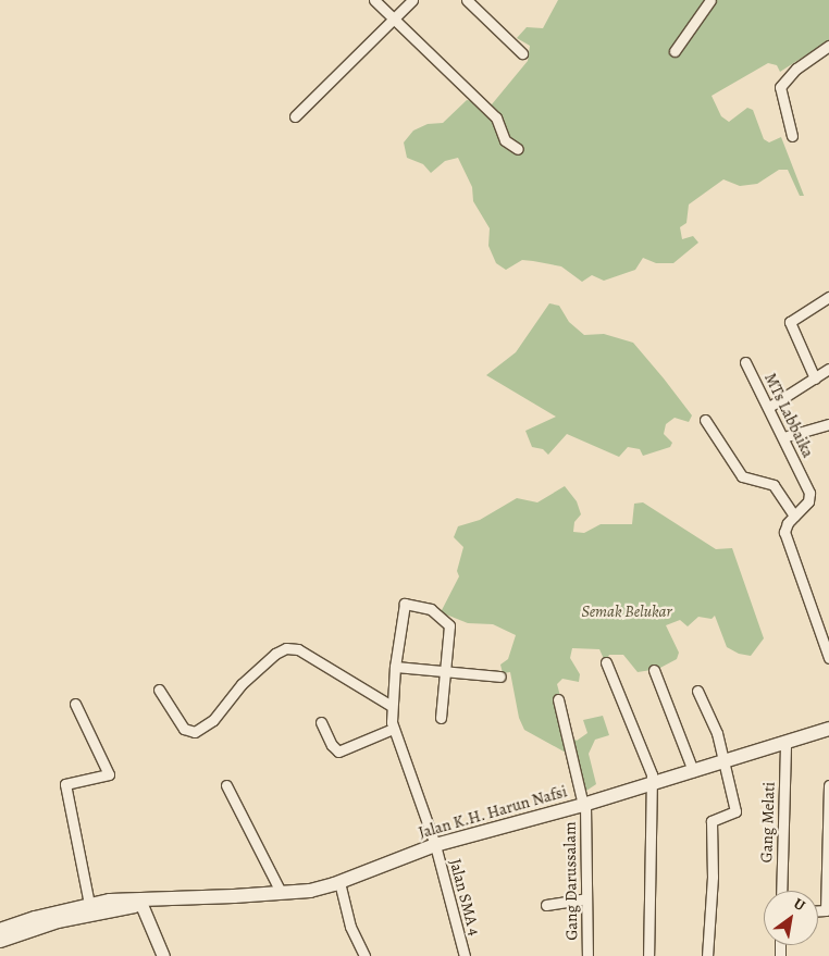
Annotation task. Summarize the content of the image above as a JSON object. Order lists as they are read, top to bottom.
{
  "streets": {
    "main road": ["Jalan K.H. Harun Nafsi"],
    "street": [
      "MTs Labbaika",
      "Gang Melati",
      "Gang Darussalam",
      "Jalan SMA 4"
    ]
  },
  "crossings": [
    ["Jalan K.H. Harun Nafsi", "Gang Melati"],
    ["Jalan K.H. Harun Nafsi", "Gang Darussalam"],
    ["Jalan K.H. Harun Nafsi", "Jalan SMA 4"]
  ],
  "parks": ["Semak Belukar"],
  "north": "top right"
}
